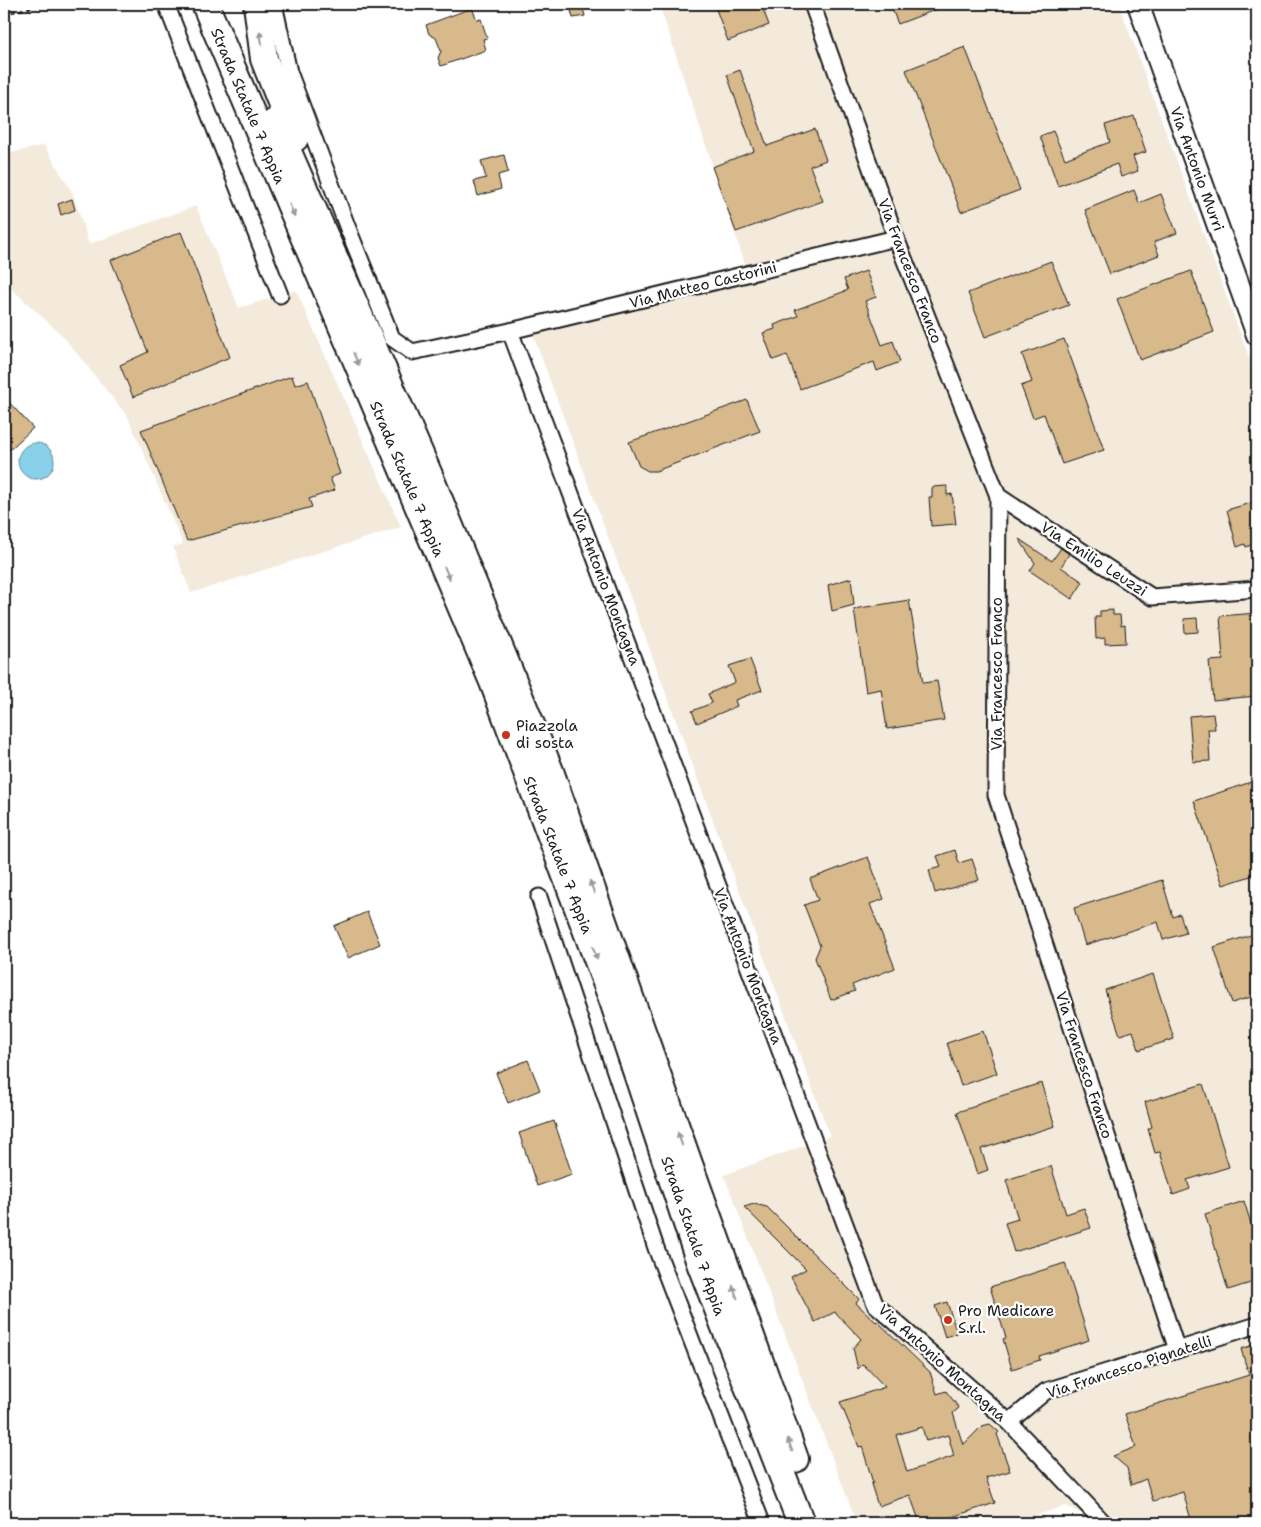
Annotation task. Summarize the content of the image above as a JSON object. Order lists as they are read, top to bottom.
{
  "streets": {
    "highway": ["Strada Statale 7 Appia"],
    "street": [
      "Via Antonio Murri",
      "Via Francesco Franco",
      "Via Matteo Castorini",
      "Via Emilio Leuzzi",
      "Via Antonio Montagna",
      "Via Francesco Pignatelli"
    ]
  },
  "crossings": [
    ["Via Francesco Franco", "Via Matteo Castorini"],
    ["Via Francesco Franco", "Via Emilio Leuzzi"],
    ["Via Francesco Franco", "Via Francesco Pignatelli"],
    ["Via Matteo Castorini", "Via Antonio Montagna"],
    ["Via Antonio Montagna", "Via Francesco Pignatelli"]
  ],
  "places": ["Piazzola di sosta", "Pro Medicare S.r.l."]
}
